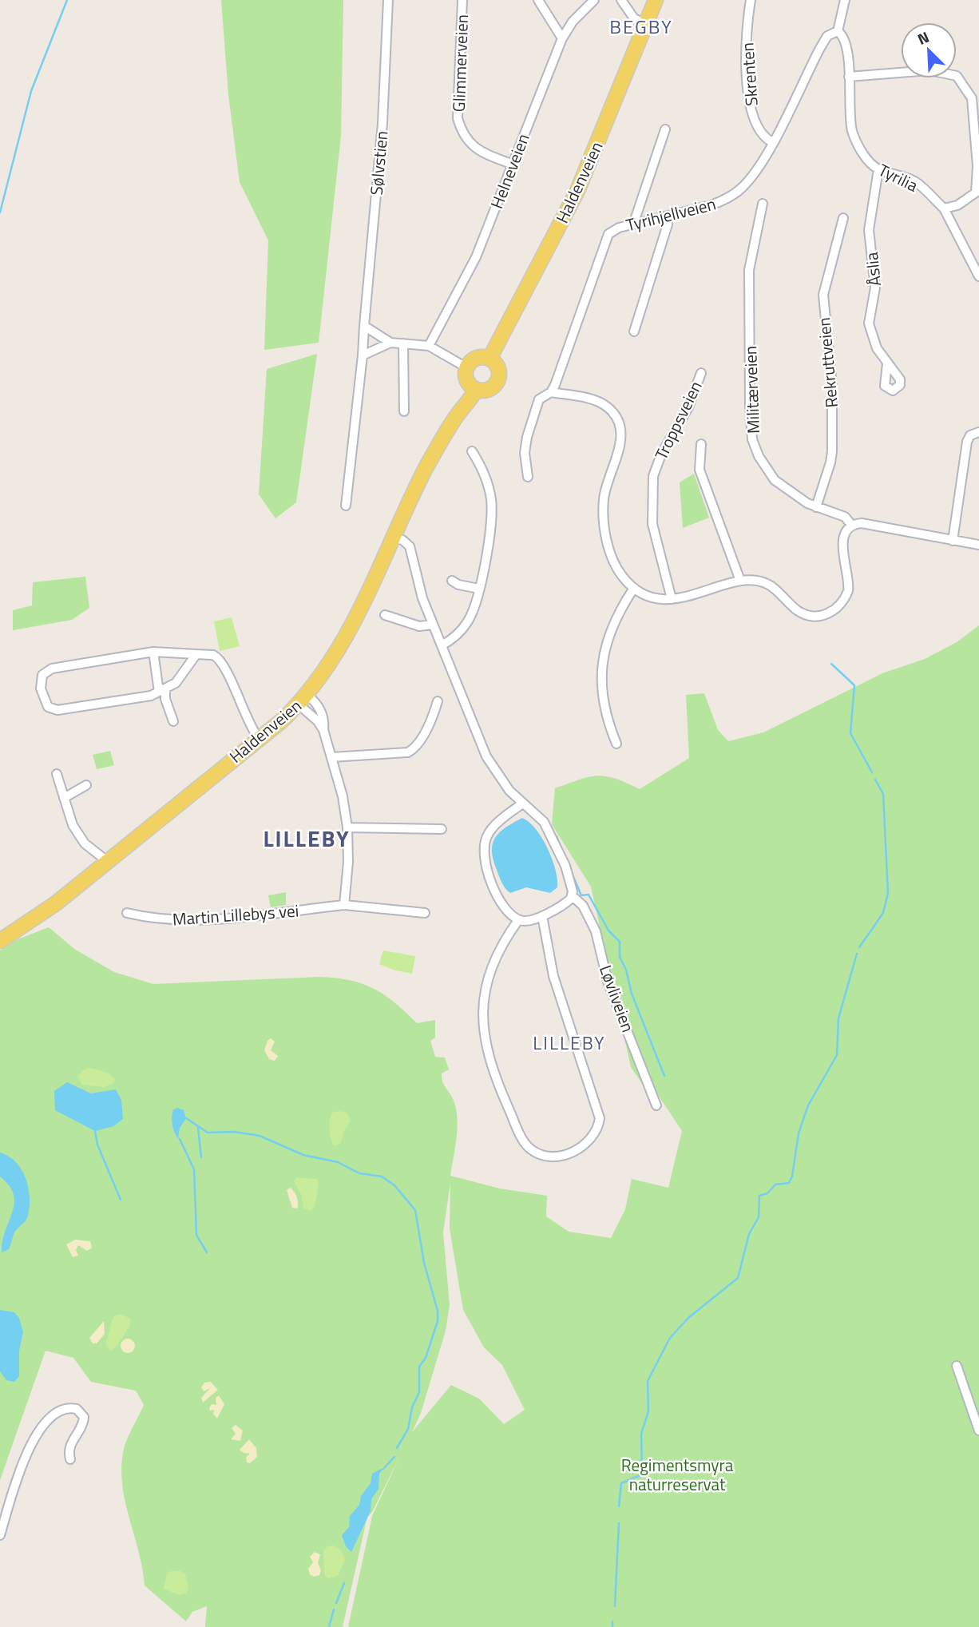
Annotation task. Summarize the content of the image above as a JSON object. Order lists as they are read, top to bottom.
{
  "streets": {
    "main road": ["Haldenveien"],
    "street": [
      "Glimmerveien",
      "Skrenten",
      "Sølvstien",
      "Helneveien",
      "Tyrilia",
      "Tyrihjellveien",
      "Åslia",
      "Rekruttveien",
      "Militærveien",
      "Troppsveien",
      "Martin Lillebys vei",
      "Løvliveien"
    ]
  },
  "crossings": [
    ["Glimmerveien", "Helneveien"],
    ["Skrenten", "Tyrihjellveien"],
    ["Tyrilia", "Tyrihjellveien"],
    ["Tyrilia", "Åslia"],
    ["Rekruttveien", "Militærveien"]
  ],
  "districts": ["BEGBY", "LILLEBY", "LILLEBY"],
  "parks": ["Regimentsmyra naturreservat"],
  "north": "top left"
}
